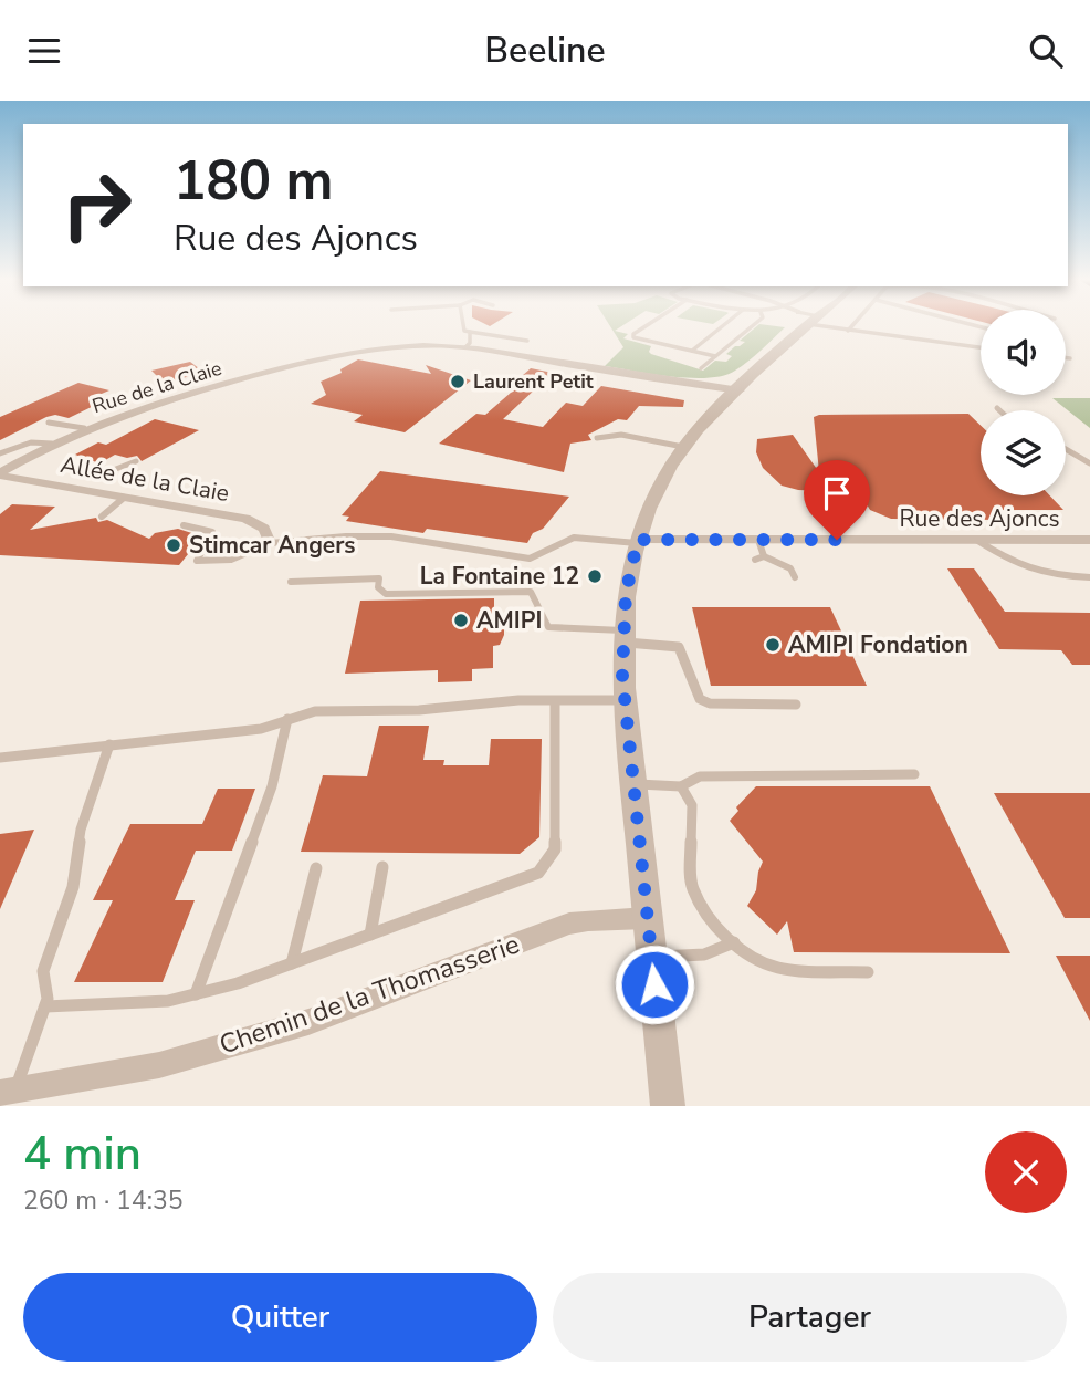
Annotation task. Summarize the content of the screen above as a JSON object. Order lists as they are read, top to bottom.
{
  "streets": {
    "street": [
      "Rue de la Claie",
      "Allée de la Claie",
      "Rue des Ajoncs",
      "Chemin de la Thomasserie"
    ]
  },
  "crossings": [
    ["Rue de la Claie", "Allée de la Claie"]
  ],
  "places": [
    "Laurent Petit",
    "Stimcar Angers",
    "La Fontaine 12",
    "AMIPI",
    "AMIPI Fondation"
  ],
  "page": {
    "header": "Beeline",
    "turn": ["180 m", "Rue des Ajoncs"],
    "heading": ["4 min", "260 m · 14:35"],
    "buttons": ["Quitter", "Partager"]
  }
}
